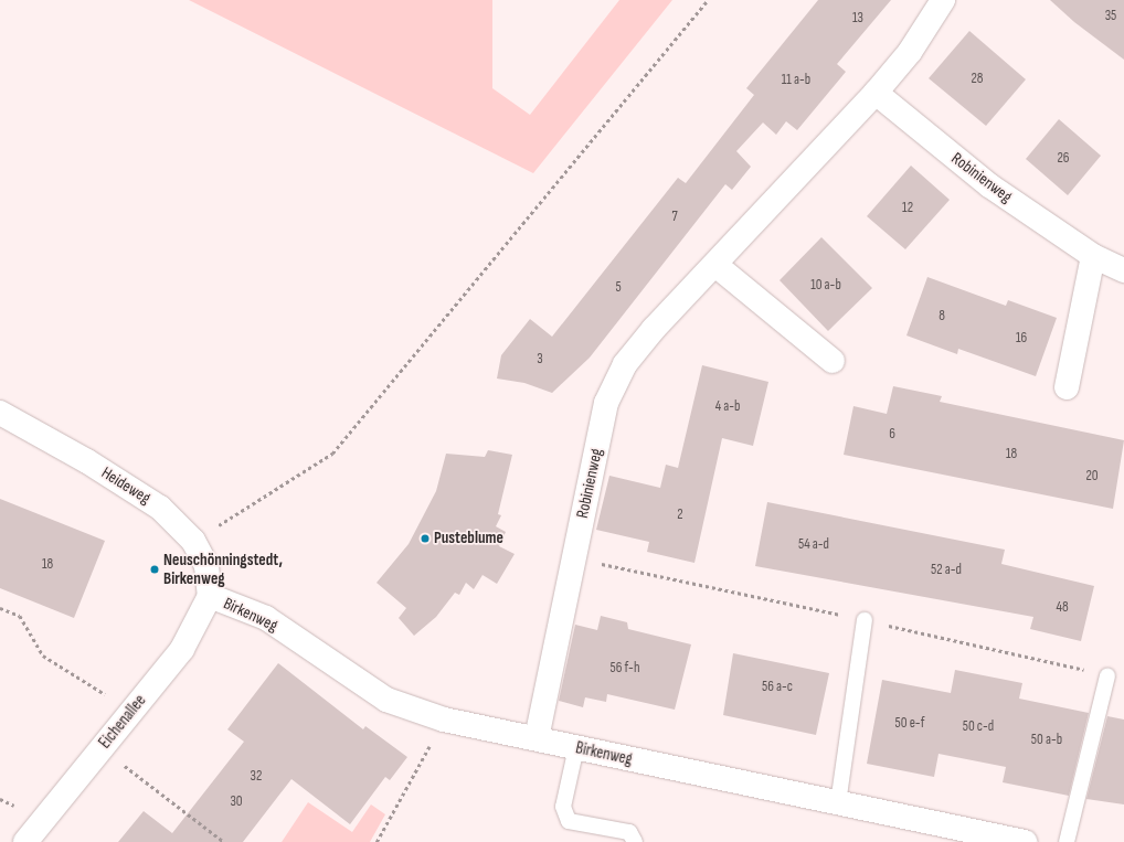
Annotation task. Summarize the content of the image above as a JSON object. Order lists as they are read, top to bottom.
{
  "streets": {
    "street": [
      "Robinienweg",
      "Heideweg",
      "Birkenweg",
      "Eichenallee"
    ]
  },
  "crossings": [
    ["Robinienweg", "Birkenweg"],
    ["Heideweg", "Birkenweg"],
    ["Heideweg", "Eichenallee"],
    ["Birkenweg", "Eichenallee"]
  ],
  "places": ["Pusteblume", "Neuschönningstedt, Birkenweg"],
  "house_numbers": [
    "35",
    "13",
    "28",
    "11 a-b",
    "26",
    "12",
    "7",
    "10 a-b",
    "5",
    "8",
    "16",
    "3",
    "4 a-b",
    "6",
    "18",
    "20",
    "2",
    "54 a-d",
    "18",
    "52 a-d",
    "48",
    "56 f-h",
    "56 a-c",
    "50 e-f",
    "50 c-d",
    "50 a-b",
    "32",
    "30"
  ]
}
